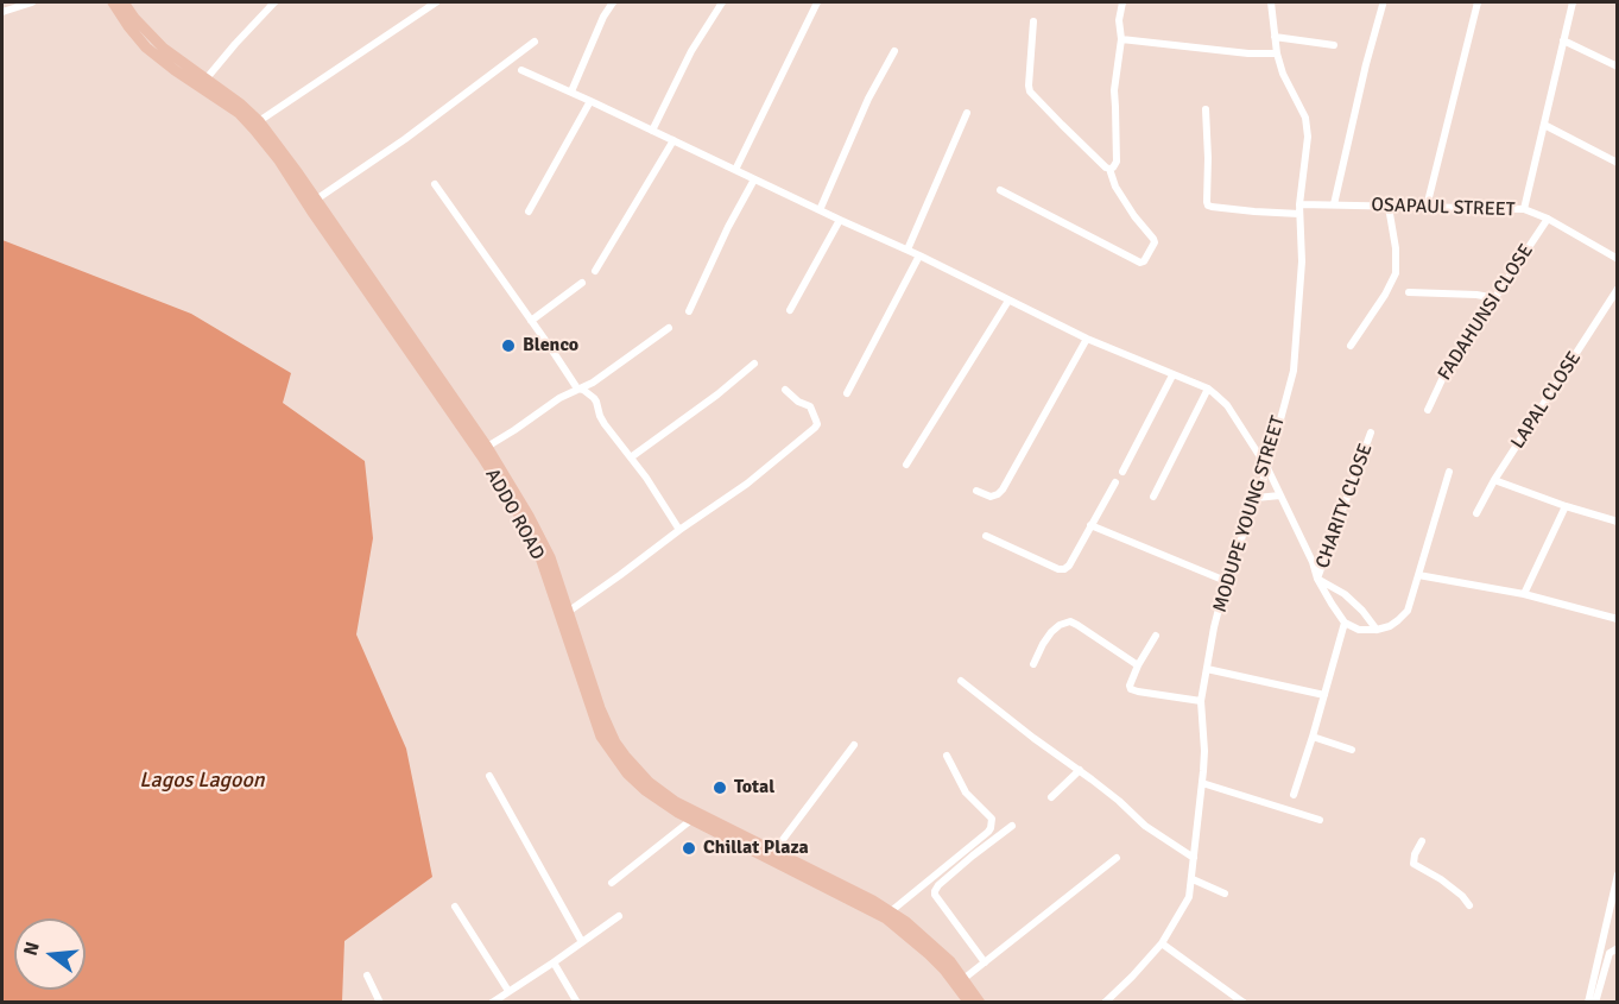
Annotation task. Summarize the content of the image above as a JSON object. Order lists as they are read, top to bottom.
{
  "streets": {
    "main road": ["ADDO ROAD"],
    "street": [
      "OSAPAUL STREET",
      "FADAHUNSI CLOSE",
      "LAPAL CLOSE",
      "CHARITY CLOSE",
      "MODUPE YOUNG STREET"
    ]
  },
  "crossings": [
    ["OSAPAUL STREET", "FADAHUNSI CLOSE"],
    ["OSAPAUL STREET", "MODUPE YOUNG STREET"]
  ],
  "water": ["Lagos Lagoon"],
  "places": ["Blenco", "Total", "Chillat Plaza"],
  "north": "left"
}
